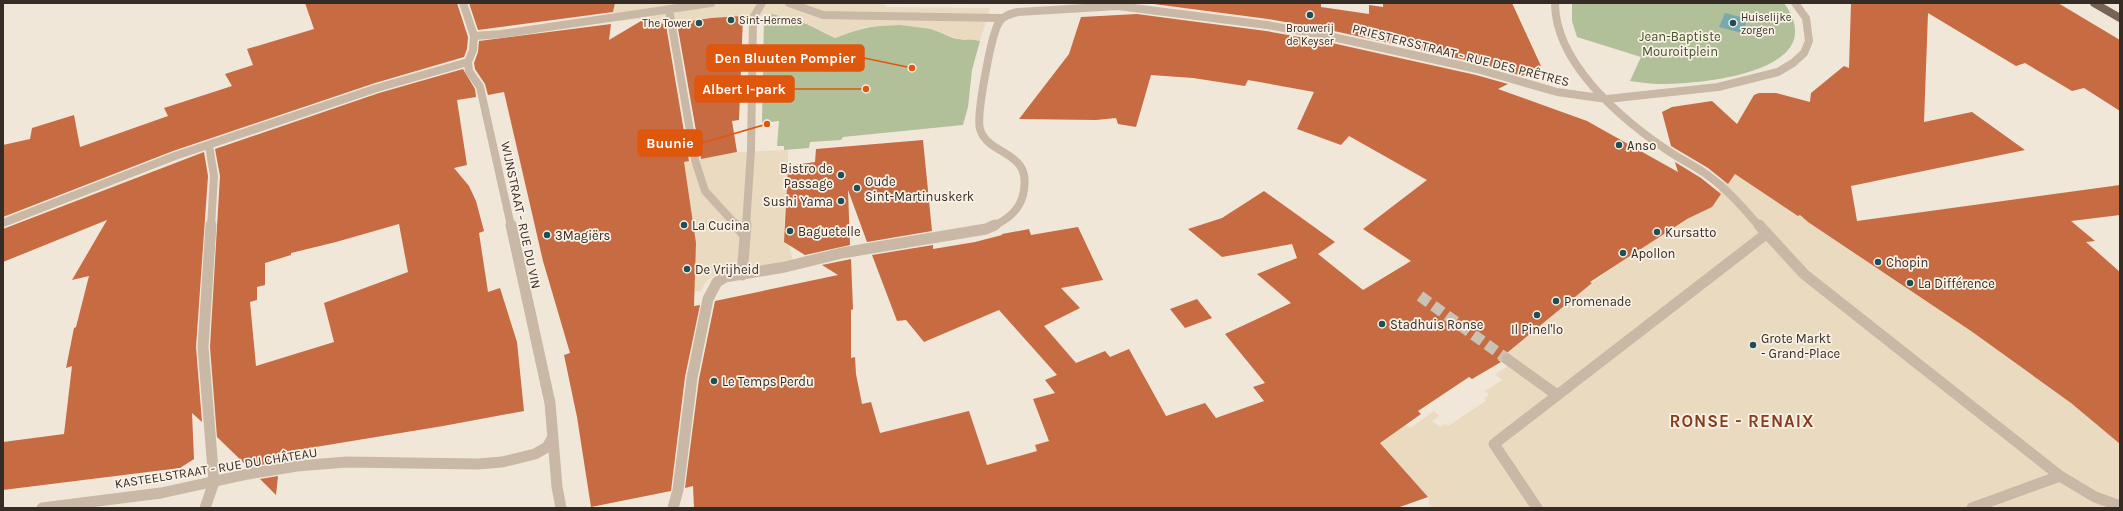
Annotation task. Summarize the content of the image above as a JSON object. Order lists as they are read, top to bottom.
{
  "streets": {
    "street": ["PRIESTERSSTRAAT - RUE DES PRÊTRES", "WIJNSTRAAT - RUE DU VIN", "KASTEELSTRAAT - RUE DU CHÂTEAU"]
  },
  "crossings": [
    ["WIJNSTRAAT - RUE DU VIN", "KASTEELSTRAAT - RUE DU CHÂTEAU"]
  ],
  "districts": ["RONSE - RENAIX"],
  "parks": ["Jean-Baptiste Mouroitplein"],
  "places": [
    "Brouwerij de Keyser",
    "Sint-Hermes",
    "The Tower",
    "Huiselijke zorgen",
    "Den Bluuten Pompier",
    "Albert I-park",
    "Buunie",
    "Anso",
    "Bistro de Passage",
    "Oude Sint-Martinuskerk",
    "Sushi Yama",
    "La Cucina",
    "Baguetelle",
    "Kursatto",
    "3Magiërs",
    "Apollon",
    "Chopin",
    "De Vrijheid",
    "La Différence",
    "Promenade",
    "Il Pinel'lo",
    "Stadhuis Ronse",
    "Grote Markt - Grand-Place",
    "Le Temps Perdu"
  ]
}
